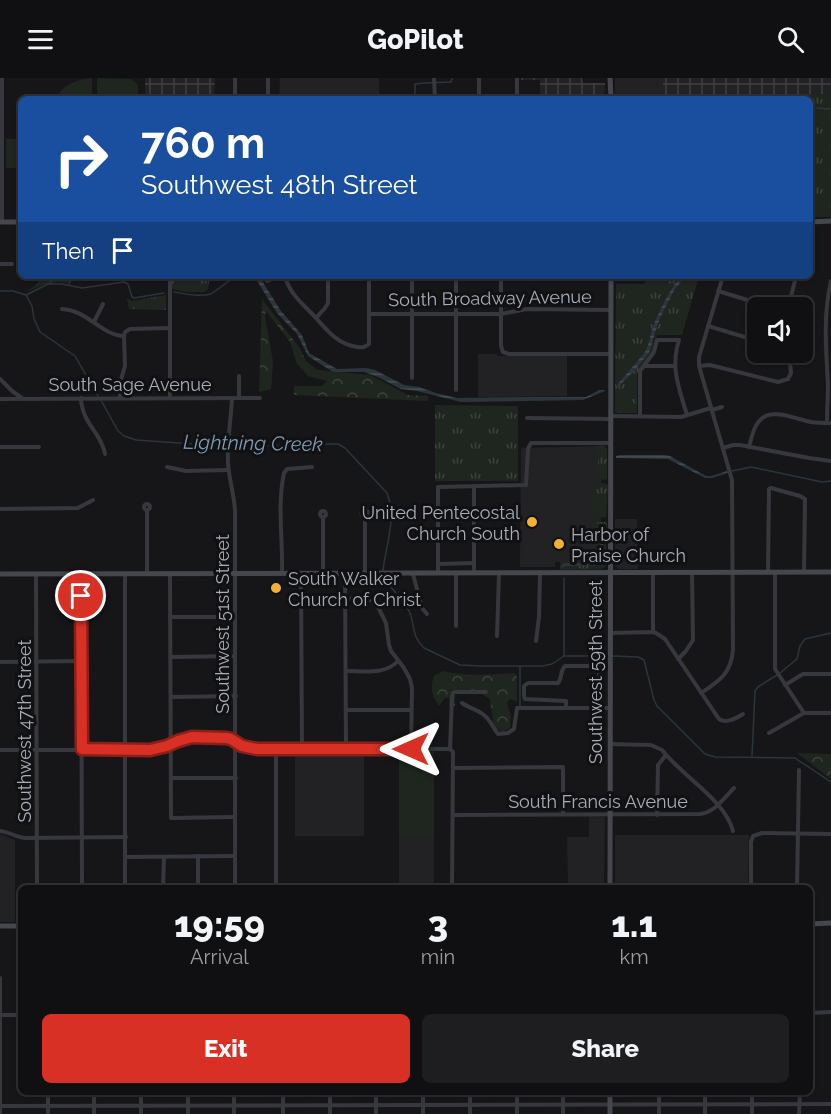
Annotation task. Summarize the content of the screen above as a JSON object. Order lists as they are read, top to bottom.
{
  "streets": {
    "main road": ["Southwest 59th Street"],
    "street": [
      "South Broadway Avenue",
      "South Sage Avenue",
      "Southwest 51st Street",
      "Southwest 47th Street",
      "South Francis Avenue"
    ]
  },
  "crossings": [
    ["South Broadway Avenue", "Southwest 59th Street"],
    ["South Sage Avenue", "Southwest 51st Street"],
    ["Southwest 59th Street", "South Francis Avenue"]
  ],
  "water": ["Lightning Creek"],
  "places": ["United Pentecostal Church South", "Harbor of Praise Church", "South Walker Church of Christ"],
  "page": {
    "header": "GoPilot",
    "turn": ["760 m", "Southwest 48th Street"],
    "then": "Then",
    "eta": [
      "19:59",
      "Arrival",
      "3",
      "min",
      "1.1",
      "km"
    ],
    "buttons": ["Exit", "Share"]
  }
}
